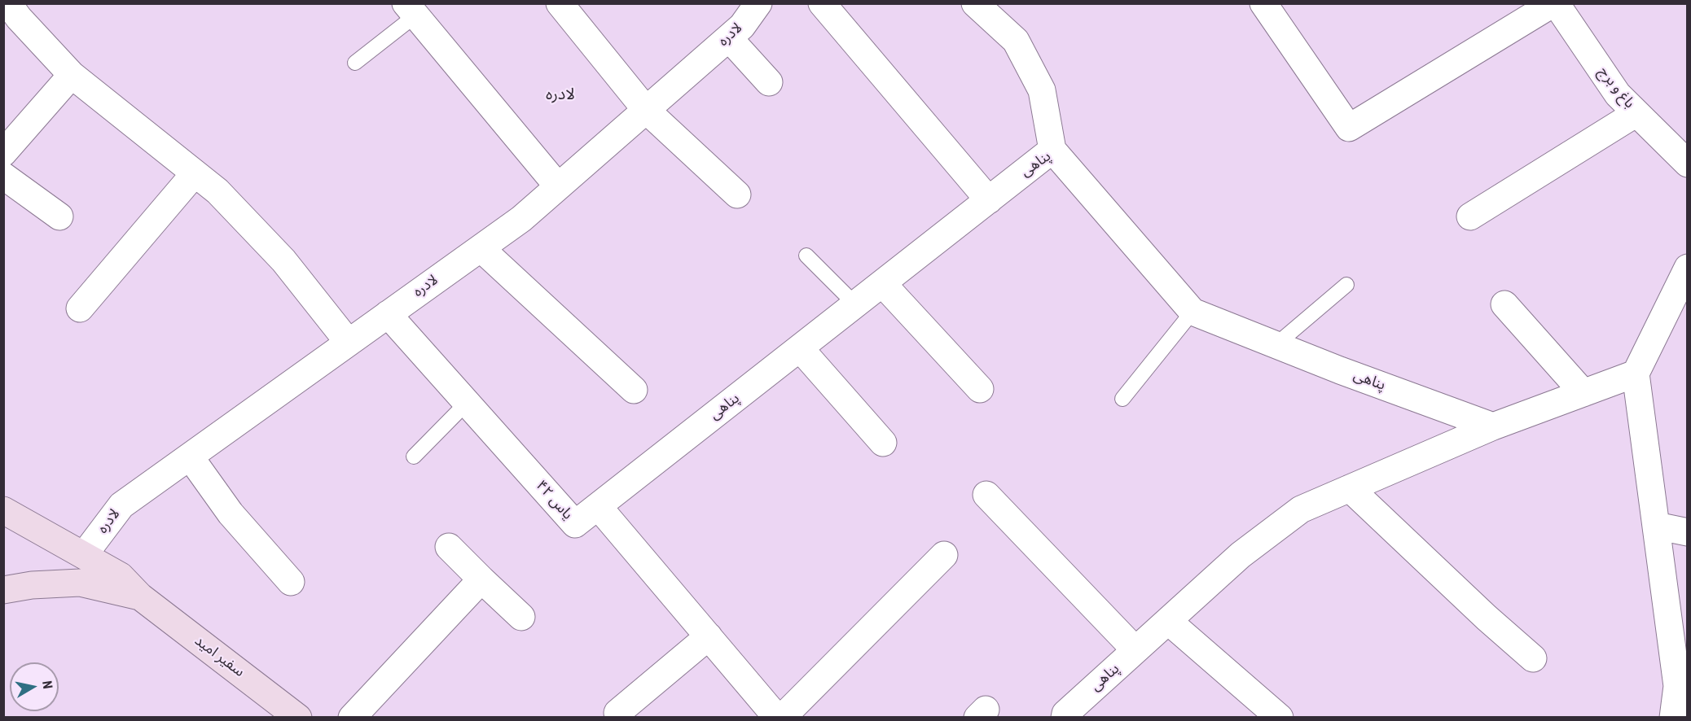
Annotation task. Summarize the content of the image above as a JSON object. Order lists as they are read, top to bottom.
{
  "streets": {
    "street": [
      "لادره",
      "باغ و برج",
      "پناهی",
      "یاس ۴۲",
      "سفیر امید"
    ]
  },
  "crossings": [
    ["لادره", "یاس ۴۲"],
    ["لادره", "سفیر امید"],
    ["پناهی", "یاس ۴۲"]
  ],
  "districts": ["لادره"],
  "north": "right"
}
